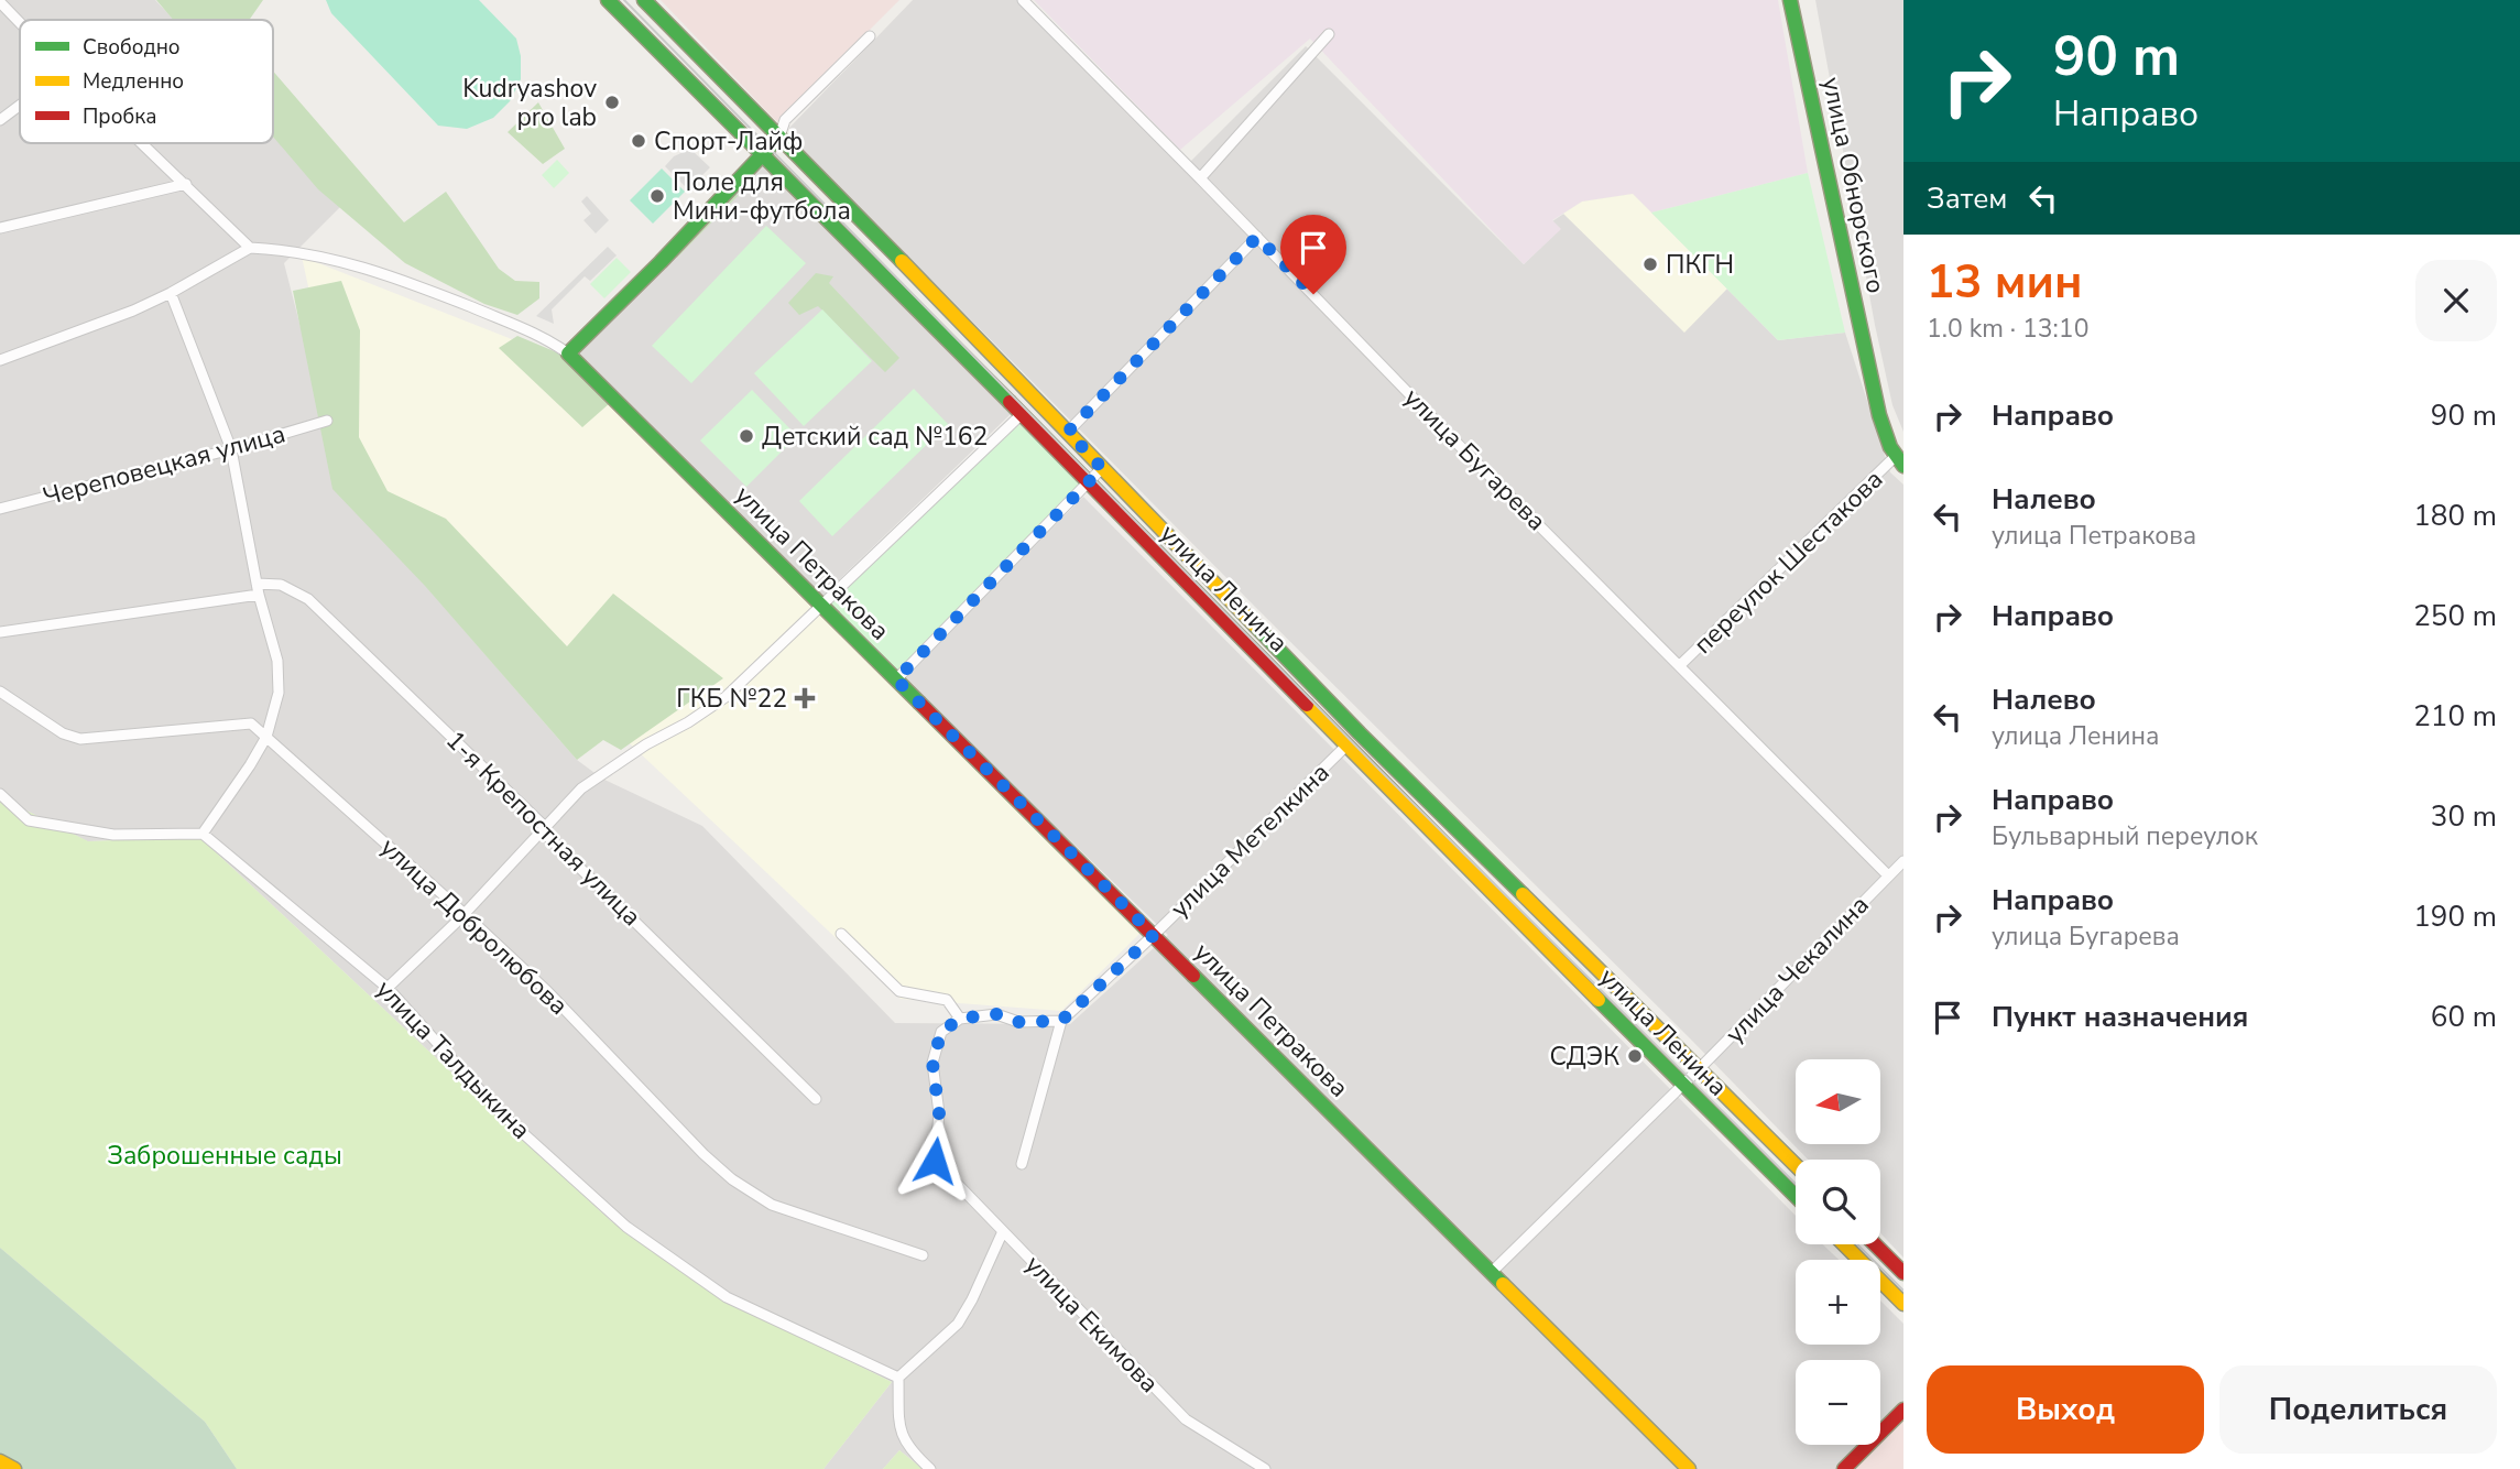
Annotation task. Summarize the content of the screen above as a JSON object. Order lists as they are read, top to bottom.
{
  "streets": {
    "main road": ["улица Обнорского", "улица Петракова", "улица Ленина"],
    "street": [
      "улица Бугарева",
      "Череповецкая улица",
      "переулок Шестакова",
      "1-я Крепостная улица",
      "улица Метелкина",
      "улица Добролюбова",
      "улица Чекалина",
      "улица Талдыкина",
      "улица Екимова"
    ]
  },
  "crossings": [
    ["улица Обнорского", "переулок Шестакова"],
    ["улица Бугарева", "переулок Шестакова"],
    ["улица Бугарева", "улица Чекалина"],
    ["улица Петракова", "улица Метелкина"],
    ["улица Петракова", "улица Чекалина"],
    ["улица Ленина", "улица Метелкина"],
    ["улица Ленина", "улица Чекалина"]
  ],
  "parks": ["Заброшенные сады"],
  "places": {
    "other": [
      "Kudryashov pro lab",
      "Спорт-Лайф",
      "Поле для Мини-футбола",
      "ПКГН",
      "Детский сад №162",
      "СДЭК"
    ],
    "health": ["ГКБ №22"]
  },
  "legend": ["Свободно", "Медленно", "Пробка"],
  "north": "left",
  "page": {
    "turn": ["90 m", "Направо"],
    "then": "Затем",
    "heading": ["13 мин", "1.0 km · 13:10"],
    "list": [
      {
        "name": "Направо",
        "value": "90 m"
      },
      {
        "name": "Налево",
        "note": "улица Петракова",
        "value": "180 m"
      },
      {
        "name": "Направо",
        "value": "250 m"
      },
      {
        "name": "Налево",
        "note": "улица Ленина",
        "value": "210 m"
      },
      {
        "name": "Направо",
        "note": "Бульварный переулок",
        "value": "30 m"
      },
      {
        "name": "Направо",
        "note": "улица Бугарева",
        "value": "190 m"
      },
      {
        "name": "Пункт назначения",
        "value": "60 m"
      }
    ],
    "map_buttons": ["+", "−"],
    "buttons": ["Выход", "Поделиться"]
  }
}
